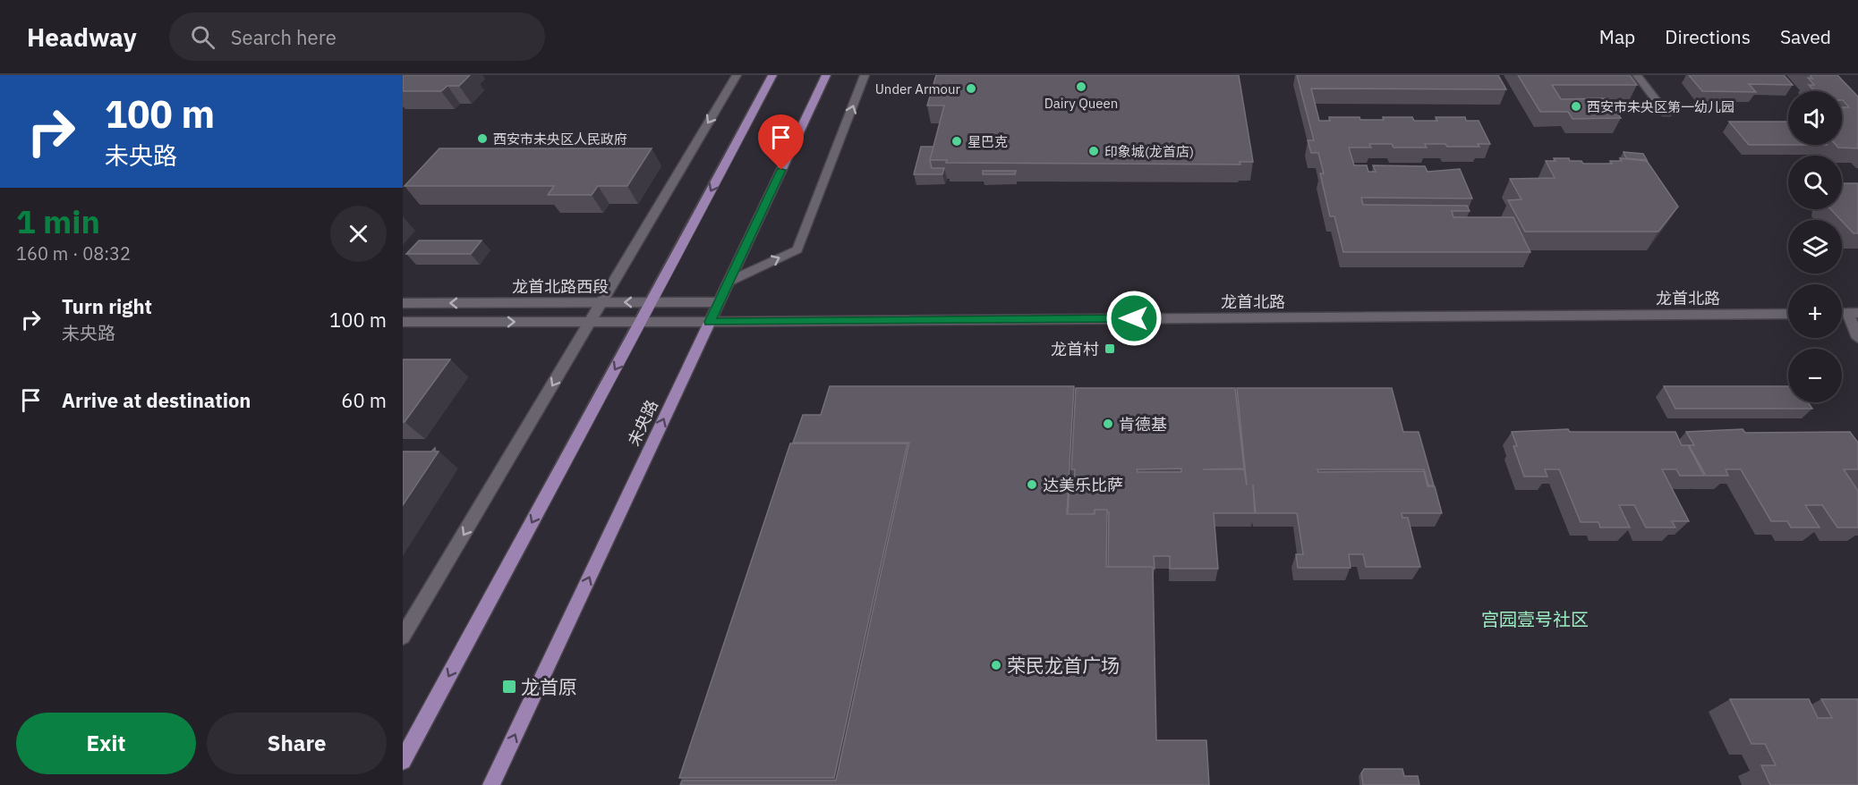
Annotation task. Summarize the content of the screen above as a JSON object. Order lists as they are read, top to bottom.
{
  "streets": {
    "main road": ["未央路"],
    "street": ["龙首北路西段", "龙首北路"]
  },
  "crossings": [
    ["龙首北路西段", "未央路"],
    ["龙首北路", "未央路"]
  ],
  "districts": ["宫园壹号社区"],
  "places": {
    "other": [
      "Dairy Queen",
      "Under Armour",
      "西安市未央区第一幼儿园",
      "西安市未央区人民政府",
      "星巴克",
      "印象城(龙首店)",
      "肯德基",
      "达美乐比萨",
      "荣民龙首广场"
    ],
    "transit": ["龙首村", "龙首原"]
  },
  "page": {
    "header": "Headway",
    "search": "Search here",
    "nav": ["Map", "Directions", "Saved"],
    "turn": ["100 m", "未央路"],
    "map_buttons": ["+", "−"],
    "heading": ["1 min", "160 m · 08:32"],
    "list": [
      {
        "name": "Turn right",
        "note": "未央路",
        "value": "100 m"
      },
      {
        "name": "Arrive at destination",
        "value": "60 m"
      }
    ],
    "buttons": ["Exit", "Share"]
  }
}
